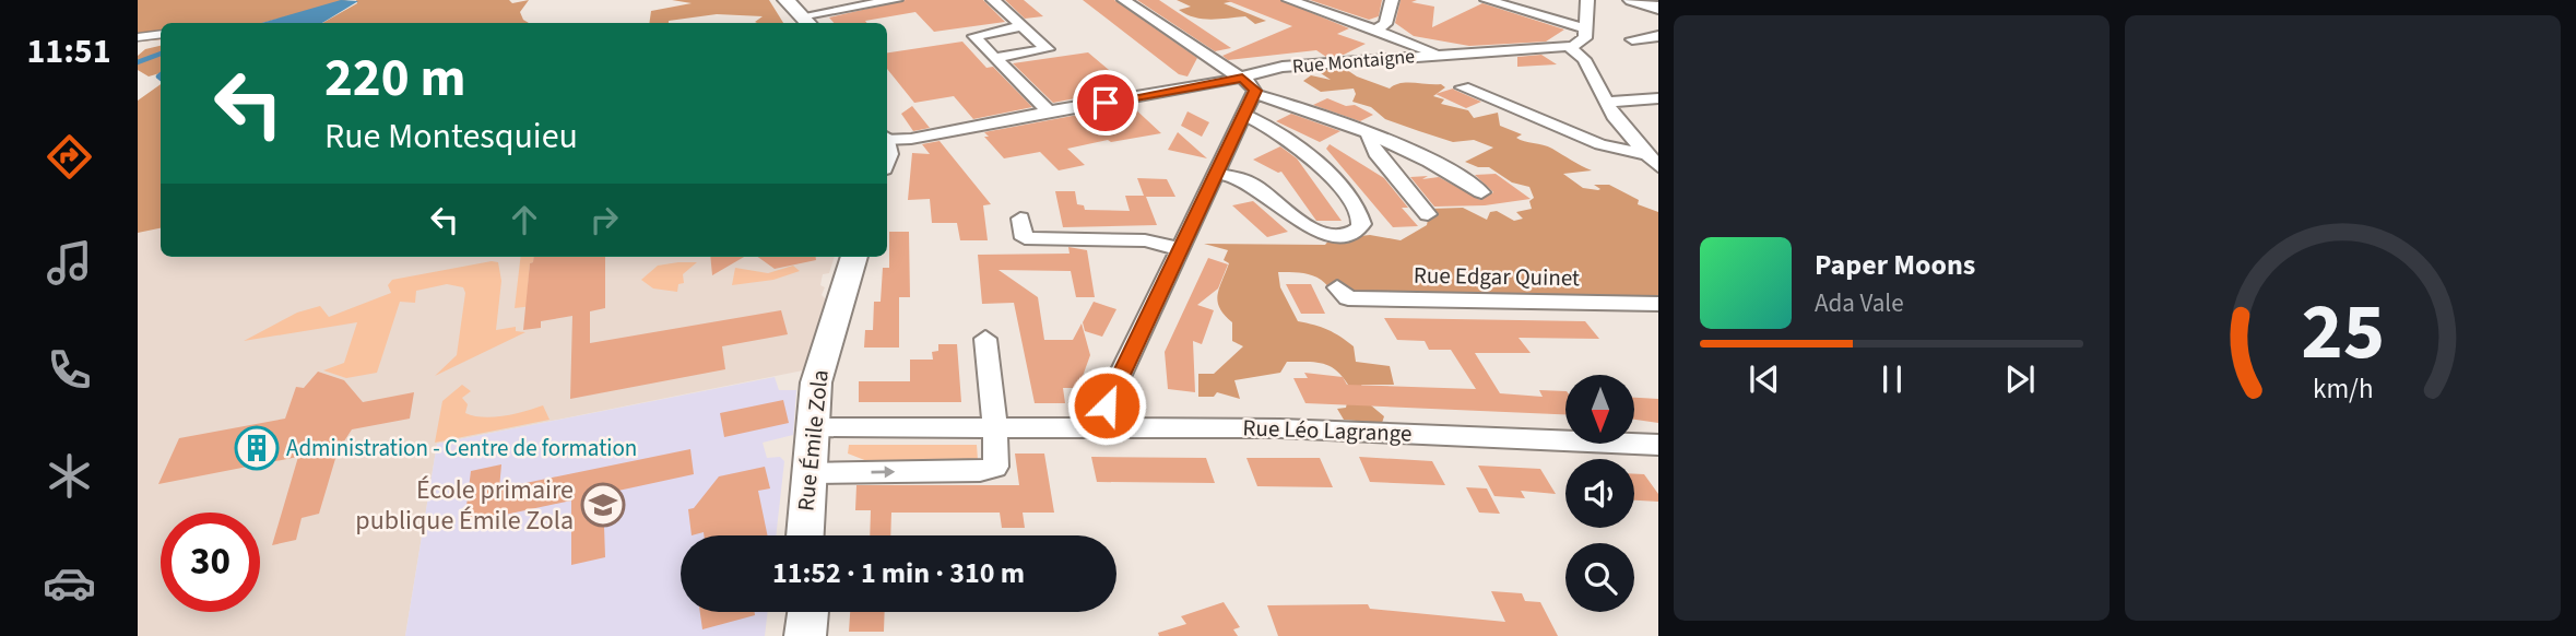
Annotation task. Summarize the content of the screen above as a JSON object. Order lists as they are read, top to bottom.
{
  "streets": {
    "street": [
      "Rue Montaigne",
      "Rue Edgar Quinet",
      "Rue Léo Lagrange",
      "Rue Émile Zola"
    ]
  },
  "crossings": [
    ["Rue Léo Lagrange", "Rue Émile Zola"]
  ],
  "places": {
    "building": ["Administration - Centre de formation"],
    "school or university": ["École primaire publique Émile Zola"]
  },
  "north": "bottom",
  "page": {
    "tabs": "11:51",
    "turn": ["220 m", "Rue Montesquieu"],
    "song": ["Paper Moons", "Ada Vale"],
    "limit": "30",
    "trip": "11:52 · 1 min · 310 m",
    "gauge": ["25", "km/h"]
  }
}
